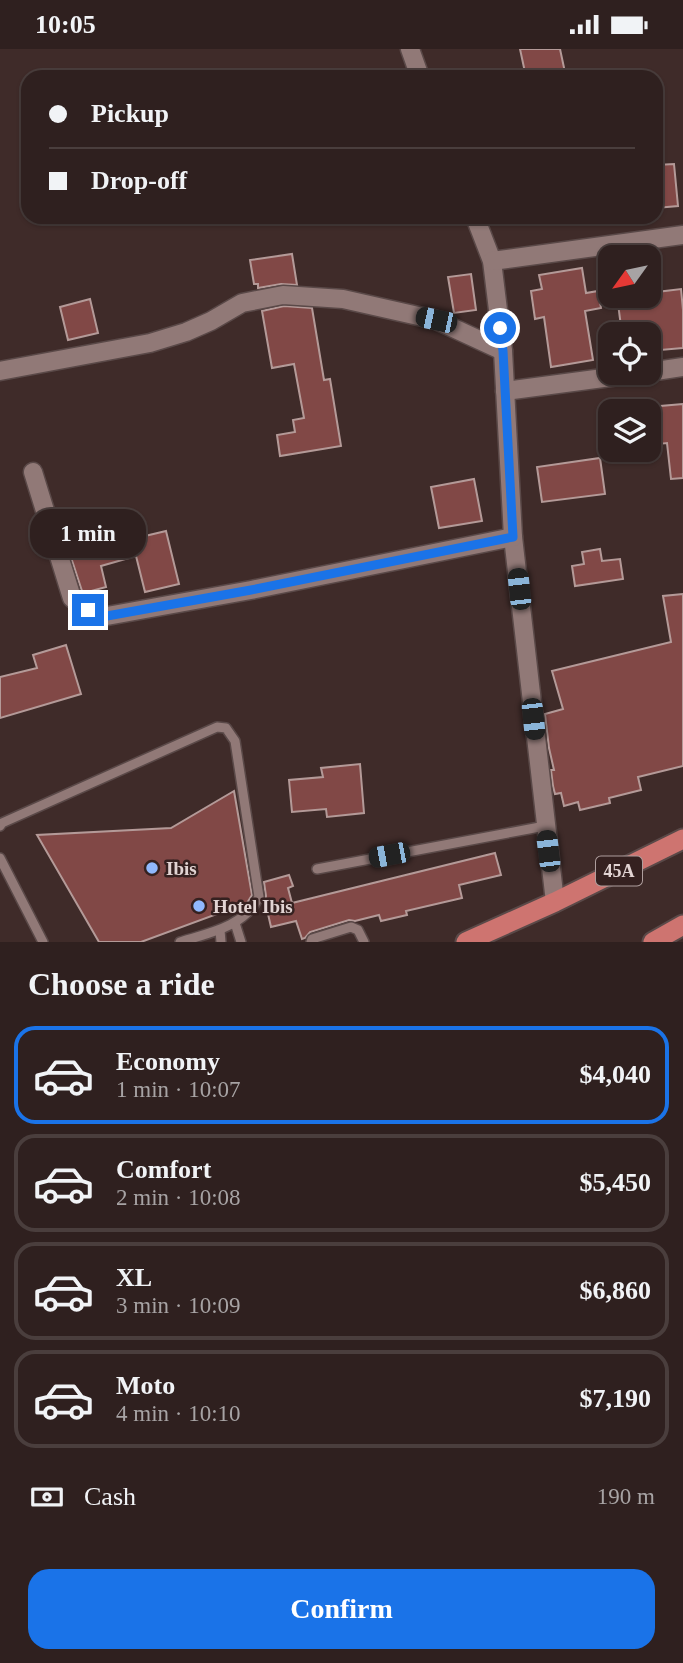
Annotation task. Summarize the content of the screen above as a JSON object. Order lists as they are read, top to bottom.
{
  "streets": {
    "highway": ["45A"]
  },
  "places": ["Ibis", "Hotel Ibis"],
  "north": "bottom left",
  "page": {
    "status": "10:05",
    "banner": ["Pickup", "Drop-off"],
    "bubble": "1 min",
    "heading": "Choose a ride",
    "list": [
      {
        "name": "Economy",
        "note": "1 min · 10:07",
        "value": "$4,040"
      },
      {
        "name": "Comfort",
        "note": "2 min · 10:08",
        "value": "$5,450"
      },
      {
        "name": "XL",
        "note": "3 min · 10:09",
        "value": "$6,860"
      },
      {
        "name": "Moto",
        "note": "4 min · 10:10",
        "value": "$7,190"
      }
    ],
    "pay": ["Cash", "190 m"],
    "buttons": "Confirm"
  }
}
